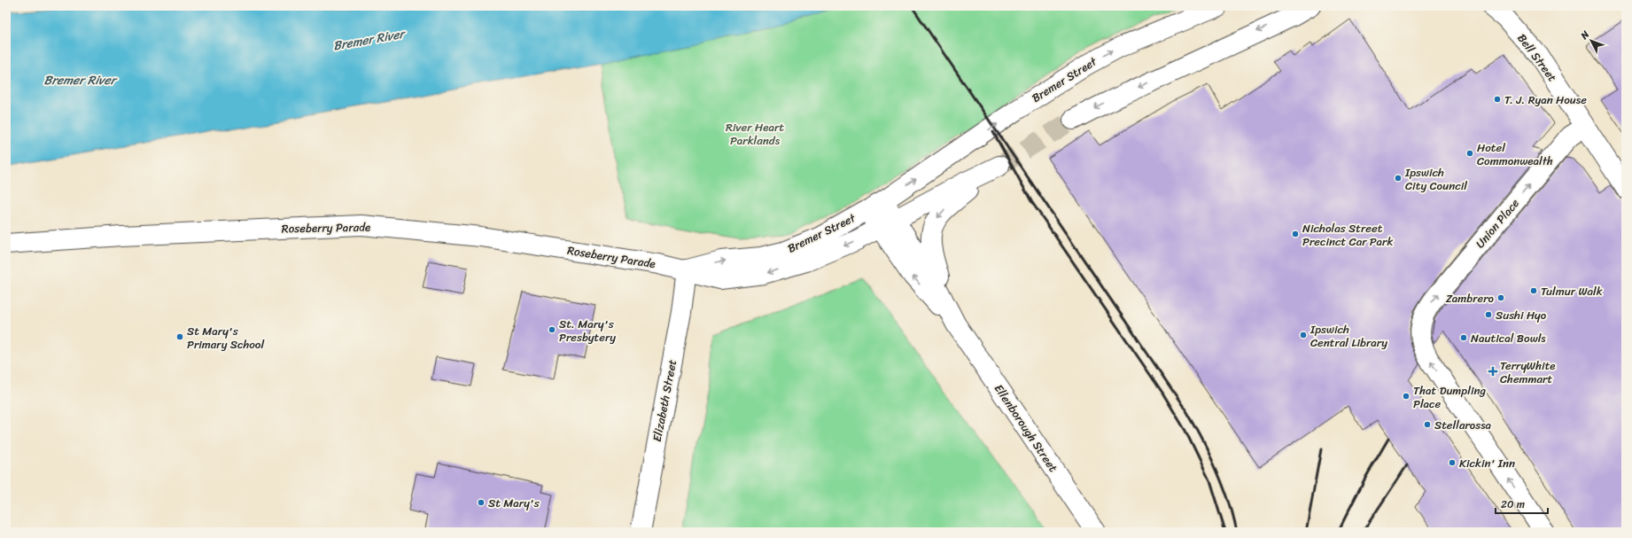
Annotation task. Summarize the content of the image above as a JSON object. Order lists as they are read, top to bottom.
{
  "streets": {
    "street": [
      "Bell Street",
      "Bremer Street",
      "Union Place",
      "Roseberry Parade",
      "Elizabeth Street",
      "Ellenborough Street"
    ]
  },
  "crossings": [
    ["Bell Street", "Union Place"],
    ["Bremer Street", "Roseberry Parade"],
    ["Bremer Street", "Elizabeth Street"],
    ["Bremer Street", "Ellenborough Street"],
    ["Roseberry Parade", "Elizabeth Street"]
  ],
  "one_way": ["Union Place"],
  "water": ["Bremer River"],
  "parks": ["River Heart Parklands"],
  "places": {
    "other": [
      "T. J. Ryan House",
      "Hotel Commonwealth",
      "Ipswich City Council",
      "Nicholas Street Precinct Car Park",
      "Tulmur Walk",
      "Zambrero",
      "Sushi Hyo",
      "St. Mary's Presbytery",
      "Ipswich Central Library",
      "St Mary's Primary School",
      "Nautical Bowls",
      "That Dumpling Place",
      "Stellarossa",
      "Kickin' Inn",
      "St Mary's"
    ],
    "health": ["TerryWhite Chemmart"]
  },
  "scale_bar": "20 m",
  "north": "top left"
}
